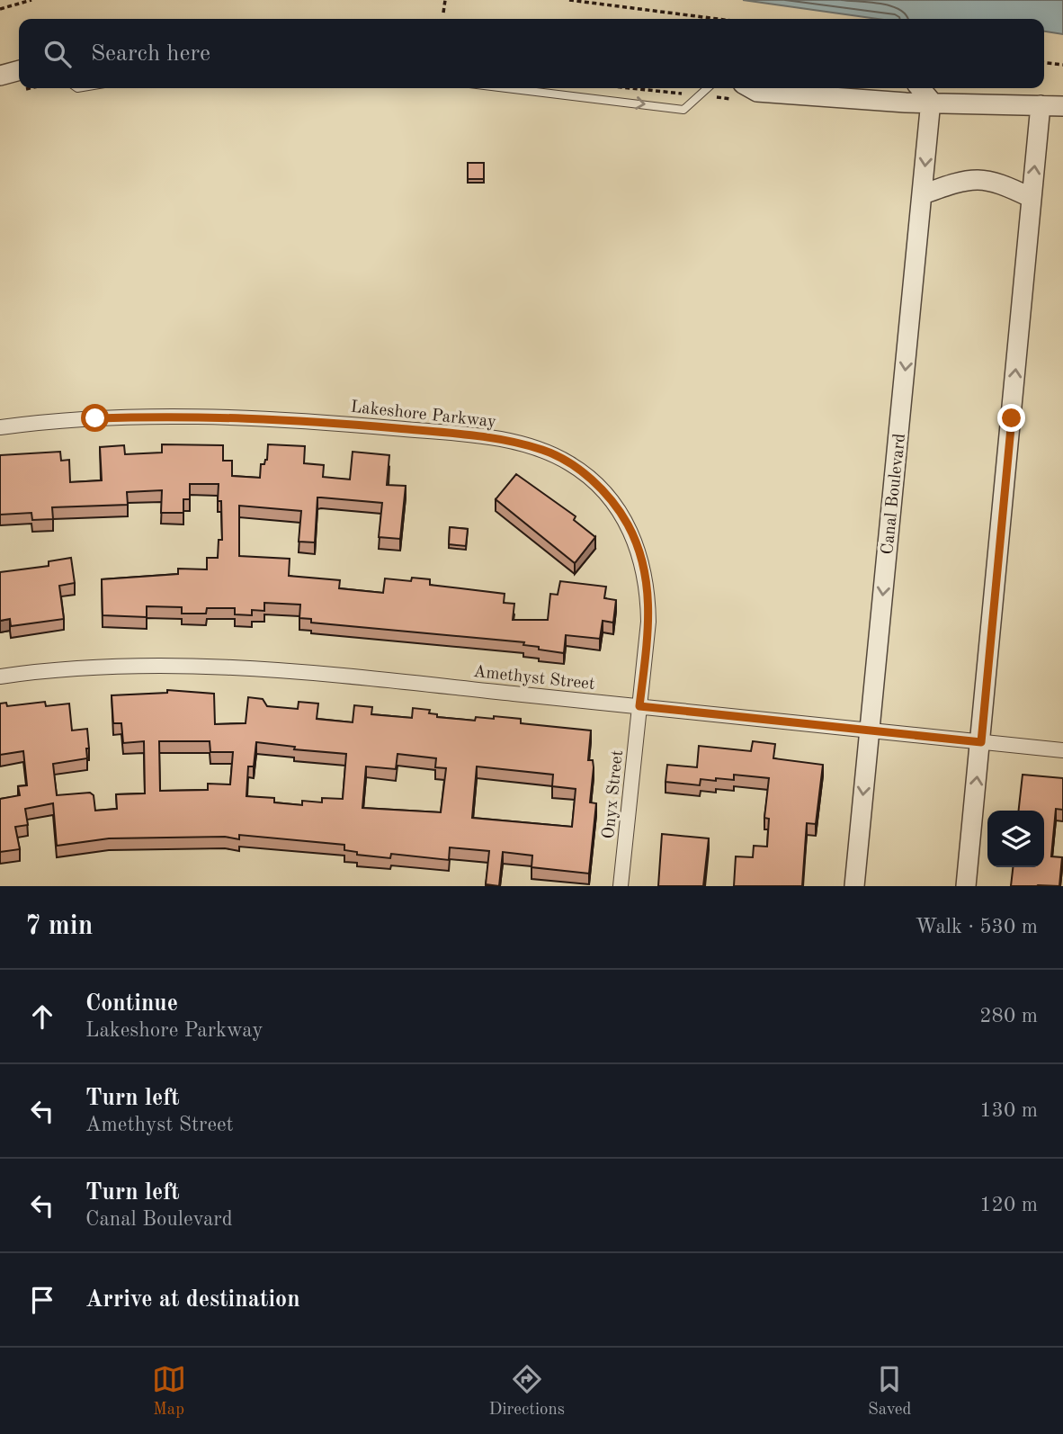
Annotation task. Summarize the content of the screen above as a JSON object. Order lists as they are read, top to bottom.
{
  "streets": {
    "street": [
      "Lakeshore Parkway",
      "Canal Boulevard",
      "Amethyst Street",
      "Onyx Street"
    ]
  },
  "crossings": [
    ["Lakeshore Parkway", "Amethyst Street"],
    ["Lakeshore Parkway", "Onyx Street"],
    ["Canal Boulevard", "Amethyst Street"],
    ["Amethyst Street", "Onyx Street"]
  ],
  "page": {
    "search": "Search here",
    "heading": ["7 min", "Walk · 530 m"],
    "list": [
      ["Continue", "Lakeshore Parkway", "280 m"],
      ["Turn left", "Amethyst Street", "130 m"],
      ["Turn left", "Canal Boulevard", "120 m"],
      "Arrive at destination"
    ],
    "nav": ["Map", "Directions", "Saved"]
  }
}
